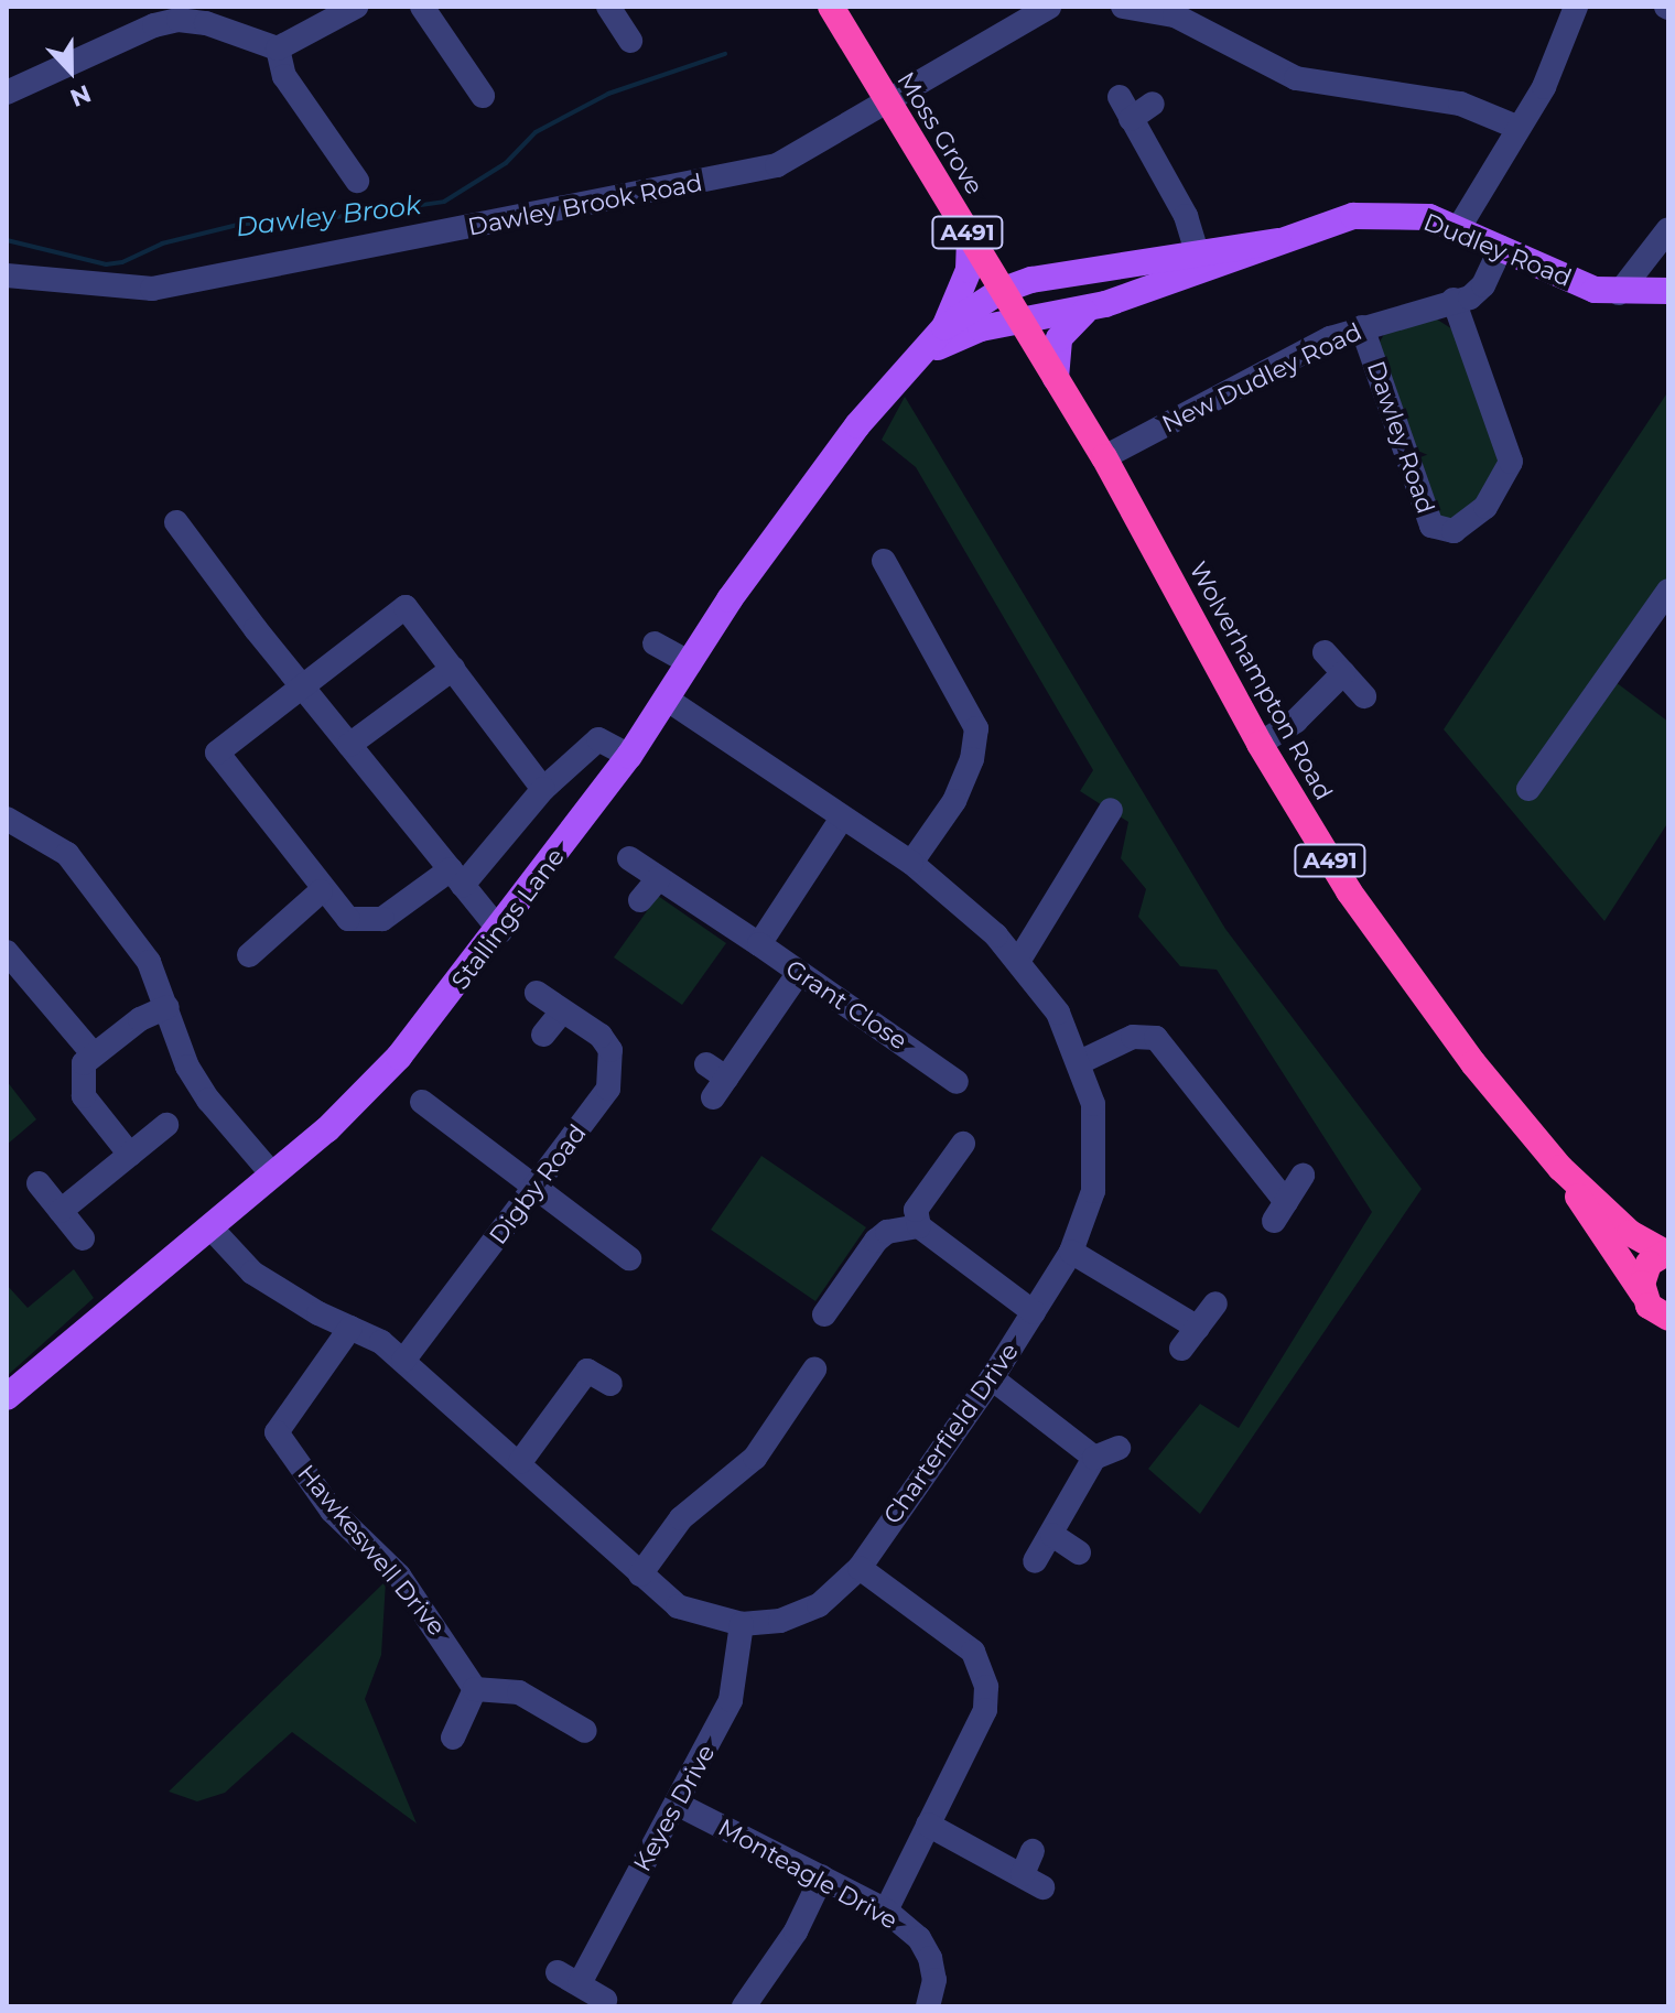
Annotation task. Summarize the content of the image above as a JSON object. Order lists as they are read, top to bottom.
{
  "streets": {
    "highway": ["Moss Grove", "A491", "Wolverhampton Road"],
    "main road": ["Dudley Road", "Stallings Lane"],
    "street": [
      "Dawley Brook Road",
      "New Dudley Road",
      "Dawley Road",
      "Grant Close",
      "Digby Road",
      "Charterfield Drive",
      "Hawkeswell Drive",
      "Keyes Drive",
      "Monteagle Drive"
    ]
  },
  "crossings": [
    ["Moss Grove", "Dawley Brook Road"],
    ["Moss Grove", "Dudley Road"],
    ["Moss Grove", "Wolverhampton Road"],
    ["Moss Grove", "Stallings Lane"],
    ["Dudley Road", "New Dudley Road"],
    ["Dudley Road", "Wolverhampton Road"],
    ["Dudley Road", "Stallings Lane"],
    ["New Dudley Road", "Dawley Road"],
    ["New Dudley Road", "Wolverhampton Road"],
    ["Wolverhampton Road", "Stallings Lane"],
    ["Stallings Lane", "Charterfield Drive"],
    ["Digby Road", "Charterfield Drive"],
    ["Charterfield Drive", "Hawkeswell Drive"],
    ["Charterfield Drive", "Keyes Drive"],
    ["Keyes Drive", "Monteagle Drive"]
  ],
  "water": ["Dawley Brook"],
  "north": "bottom"
}
